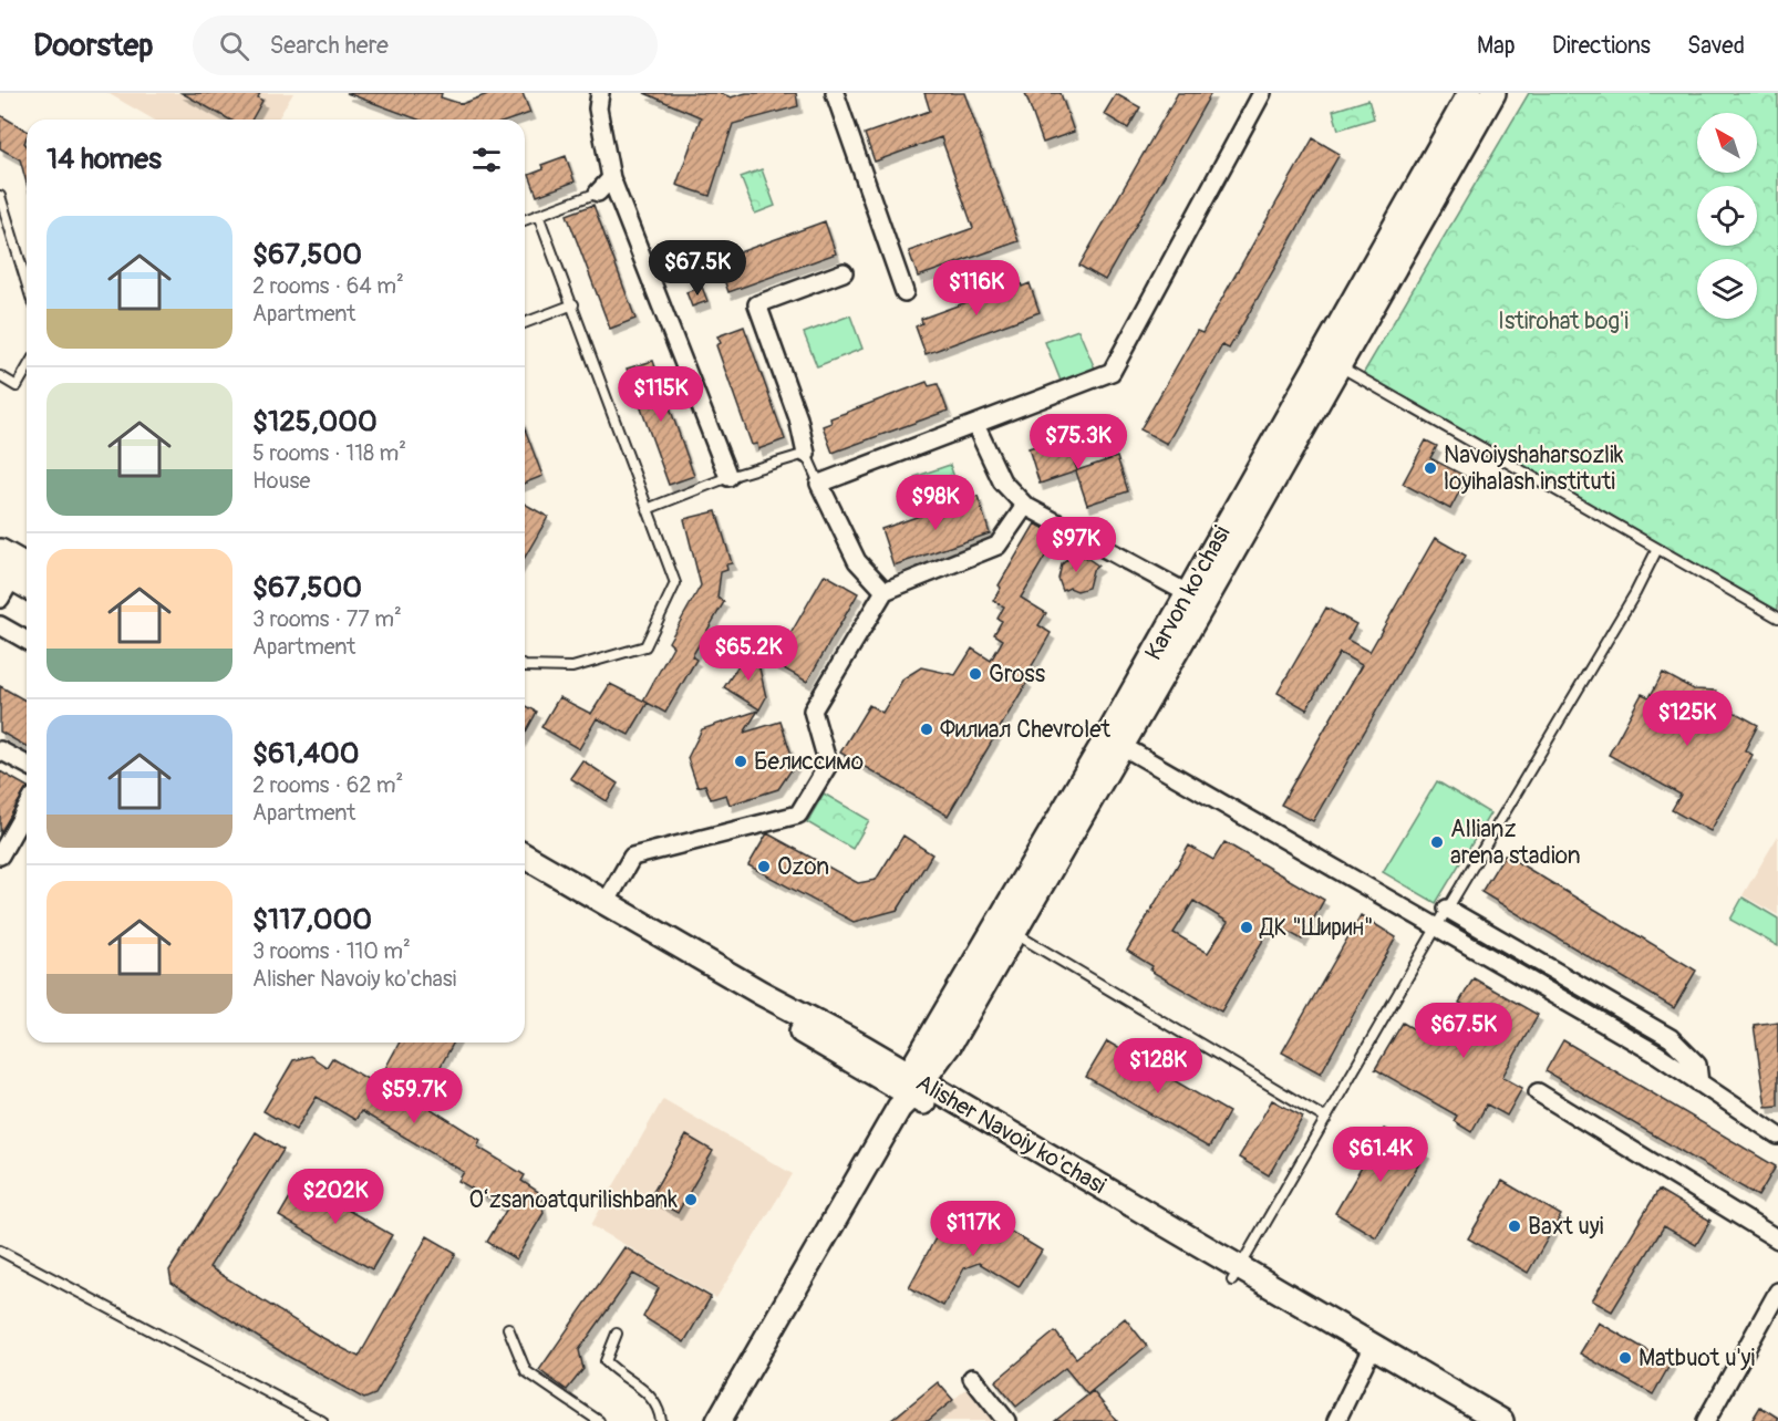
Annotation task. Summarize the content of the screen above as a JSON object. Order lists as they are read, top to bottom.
{
  "streets": {
    "main road": ["Karvon ko'chasi", "Alisher Navoiy ko'chasi"]
  },
  "crossings": [
    ["Karvon ko'chasi", "Alisher Navoiy ko'chasi"]
  ],
  "parks": ["Istirohat bog'i"],
  "places": [
    "Navoiyshaharsozlik loyihalash instituti",
    "Gross",
    "Филиал Chevrolet",
    "Белиссимо",
    "Allianz arena stadion",
    "Ozon",
    "ДК \"Ширин\"",
    "Oʻzsanoatqurilishbank",
    "Baxt uyi",
    "Matbuot u'yi"
  ],
  "north": "top left",
  "page": {
    "header": "Doorstep",
    "search": "Search here",
    "nav": ["Map", "Directions", "Saved"],
    "heading": "14 homes",
    "list": [
      {
        "name": "$67,500",
        "note": "2 rooms · 64 m² · Apartment"
      },
      {
        "name": "$125,000",
        "note": "5 rooms · 118 m² · House"
      },
      {
        "name": "$67,500",
        "note": "3 rooms · 77 m² · Apartment"
      },
      {
        "name": "$61,400",
        "note": "2 rooms · 62 m² · Apartment"
      },
      {
        "name": "$117,000",
        "note": "3 rooms · 110 m² · Alisher Navoiy ko'chasi"
      }
    ],
    "price": [
      "$67.5K",
      "$116K",
      "$115K",
      "$75.3K",
      "$98K",
      "$97K",
      "$65.2K",
      "$125K",
      "$67.5K",
      "$128K",
      "$59.7K",
      "$61.4K",
      "$202K",
      "$117K"
    ]
  }
}
